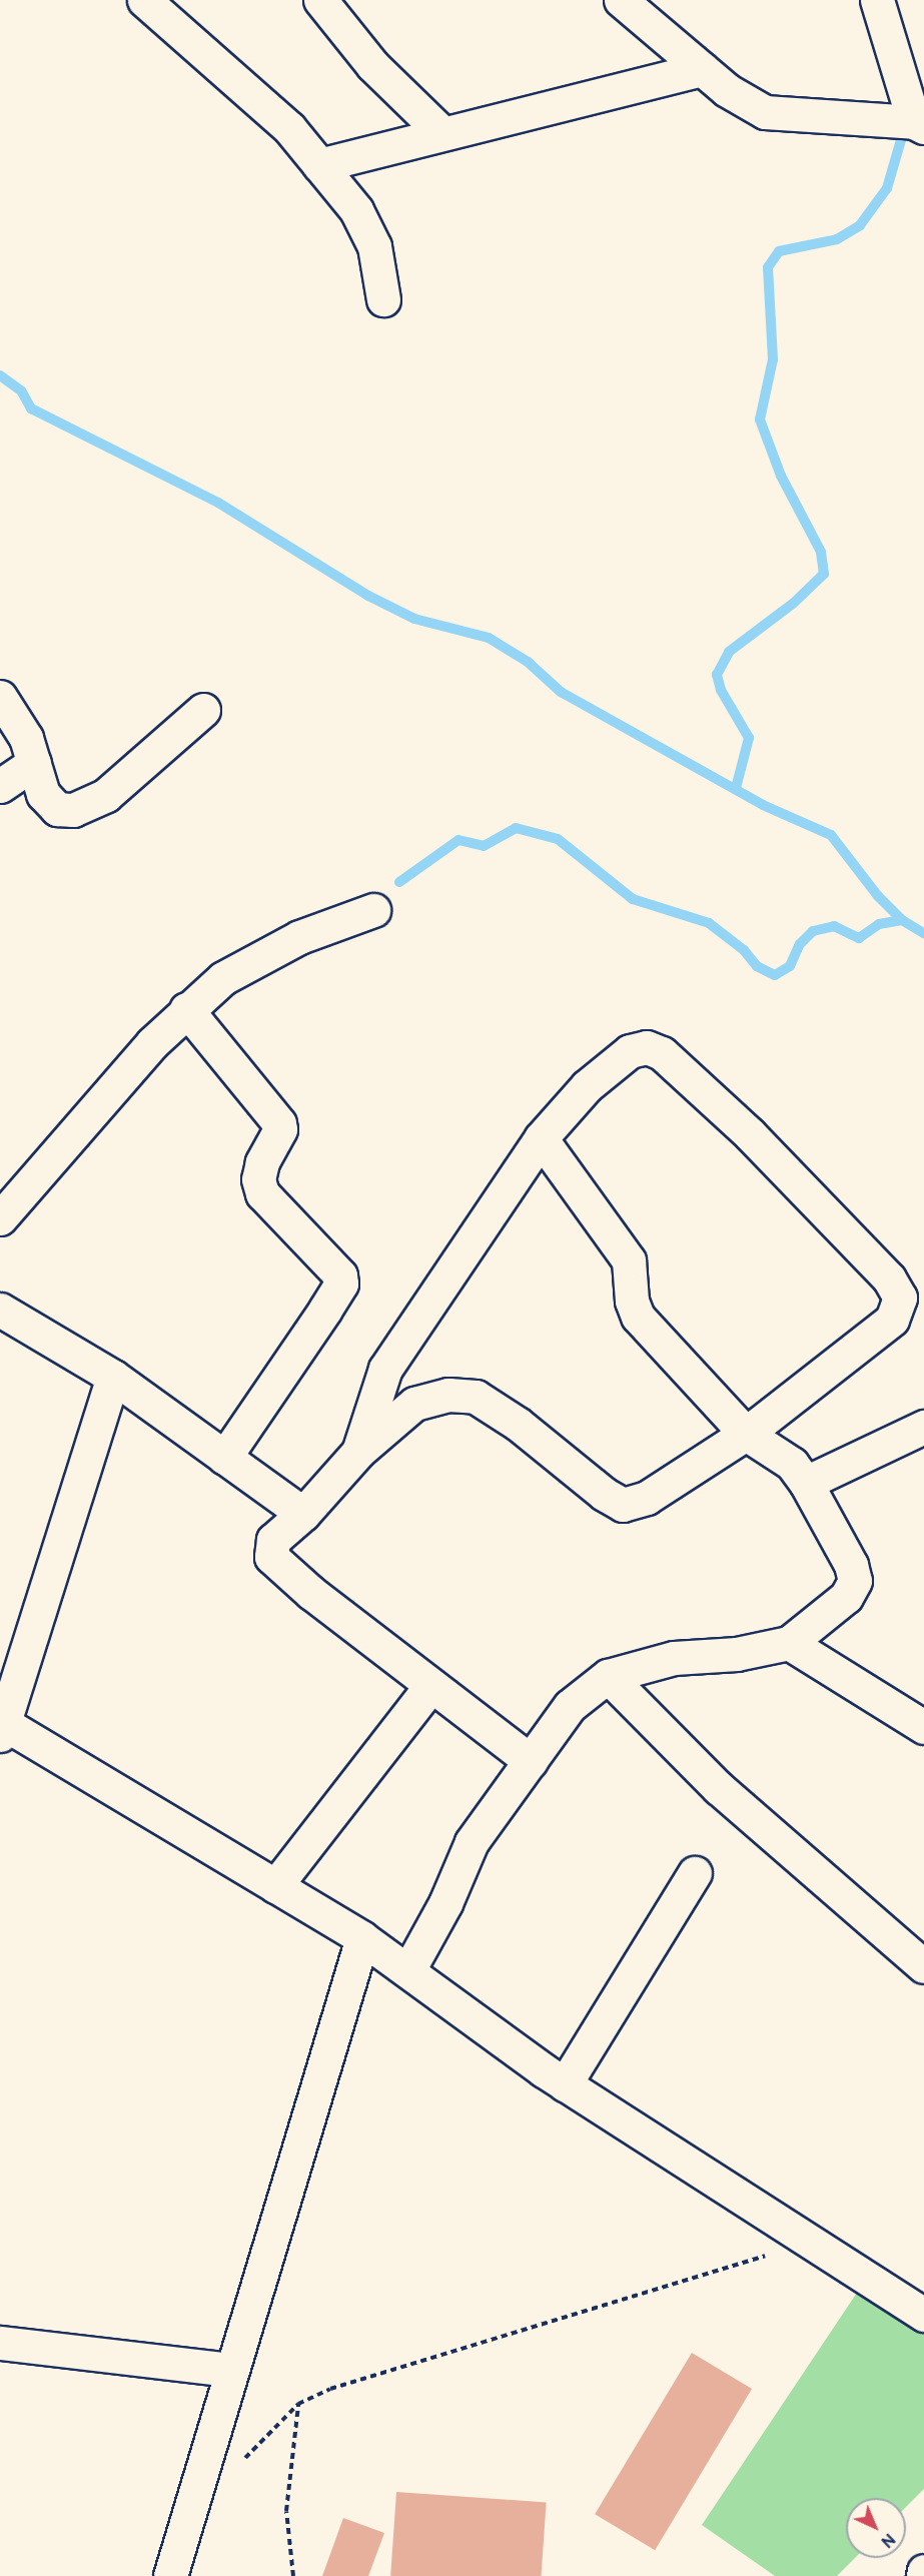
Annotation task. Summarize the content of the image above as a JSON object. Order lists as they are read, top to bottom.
{
  "north": "bottom right"
}
